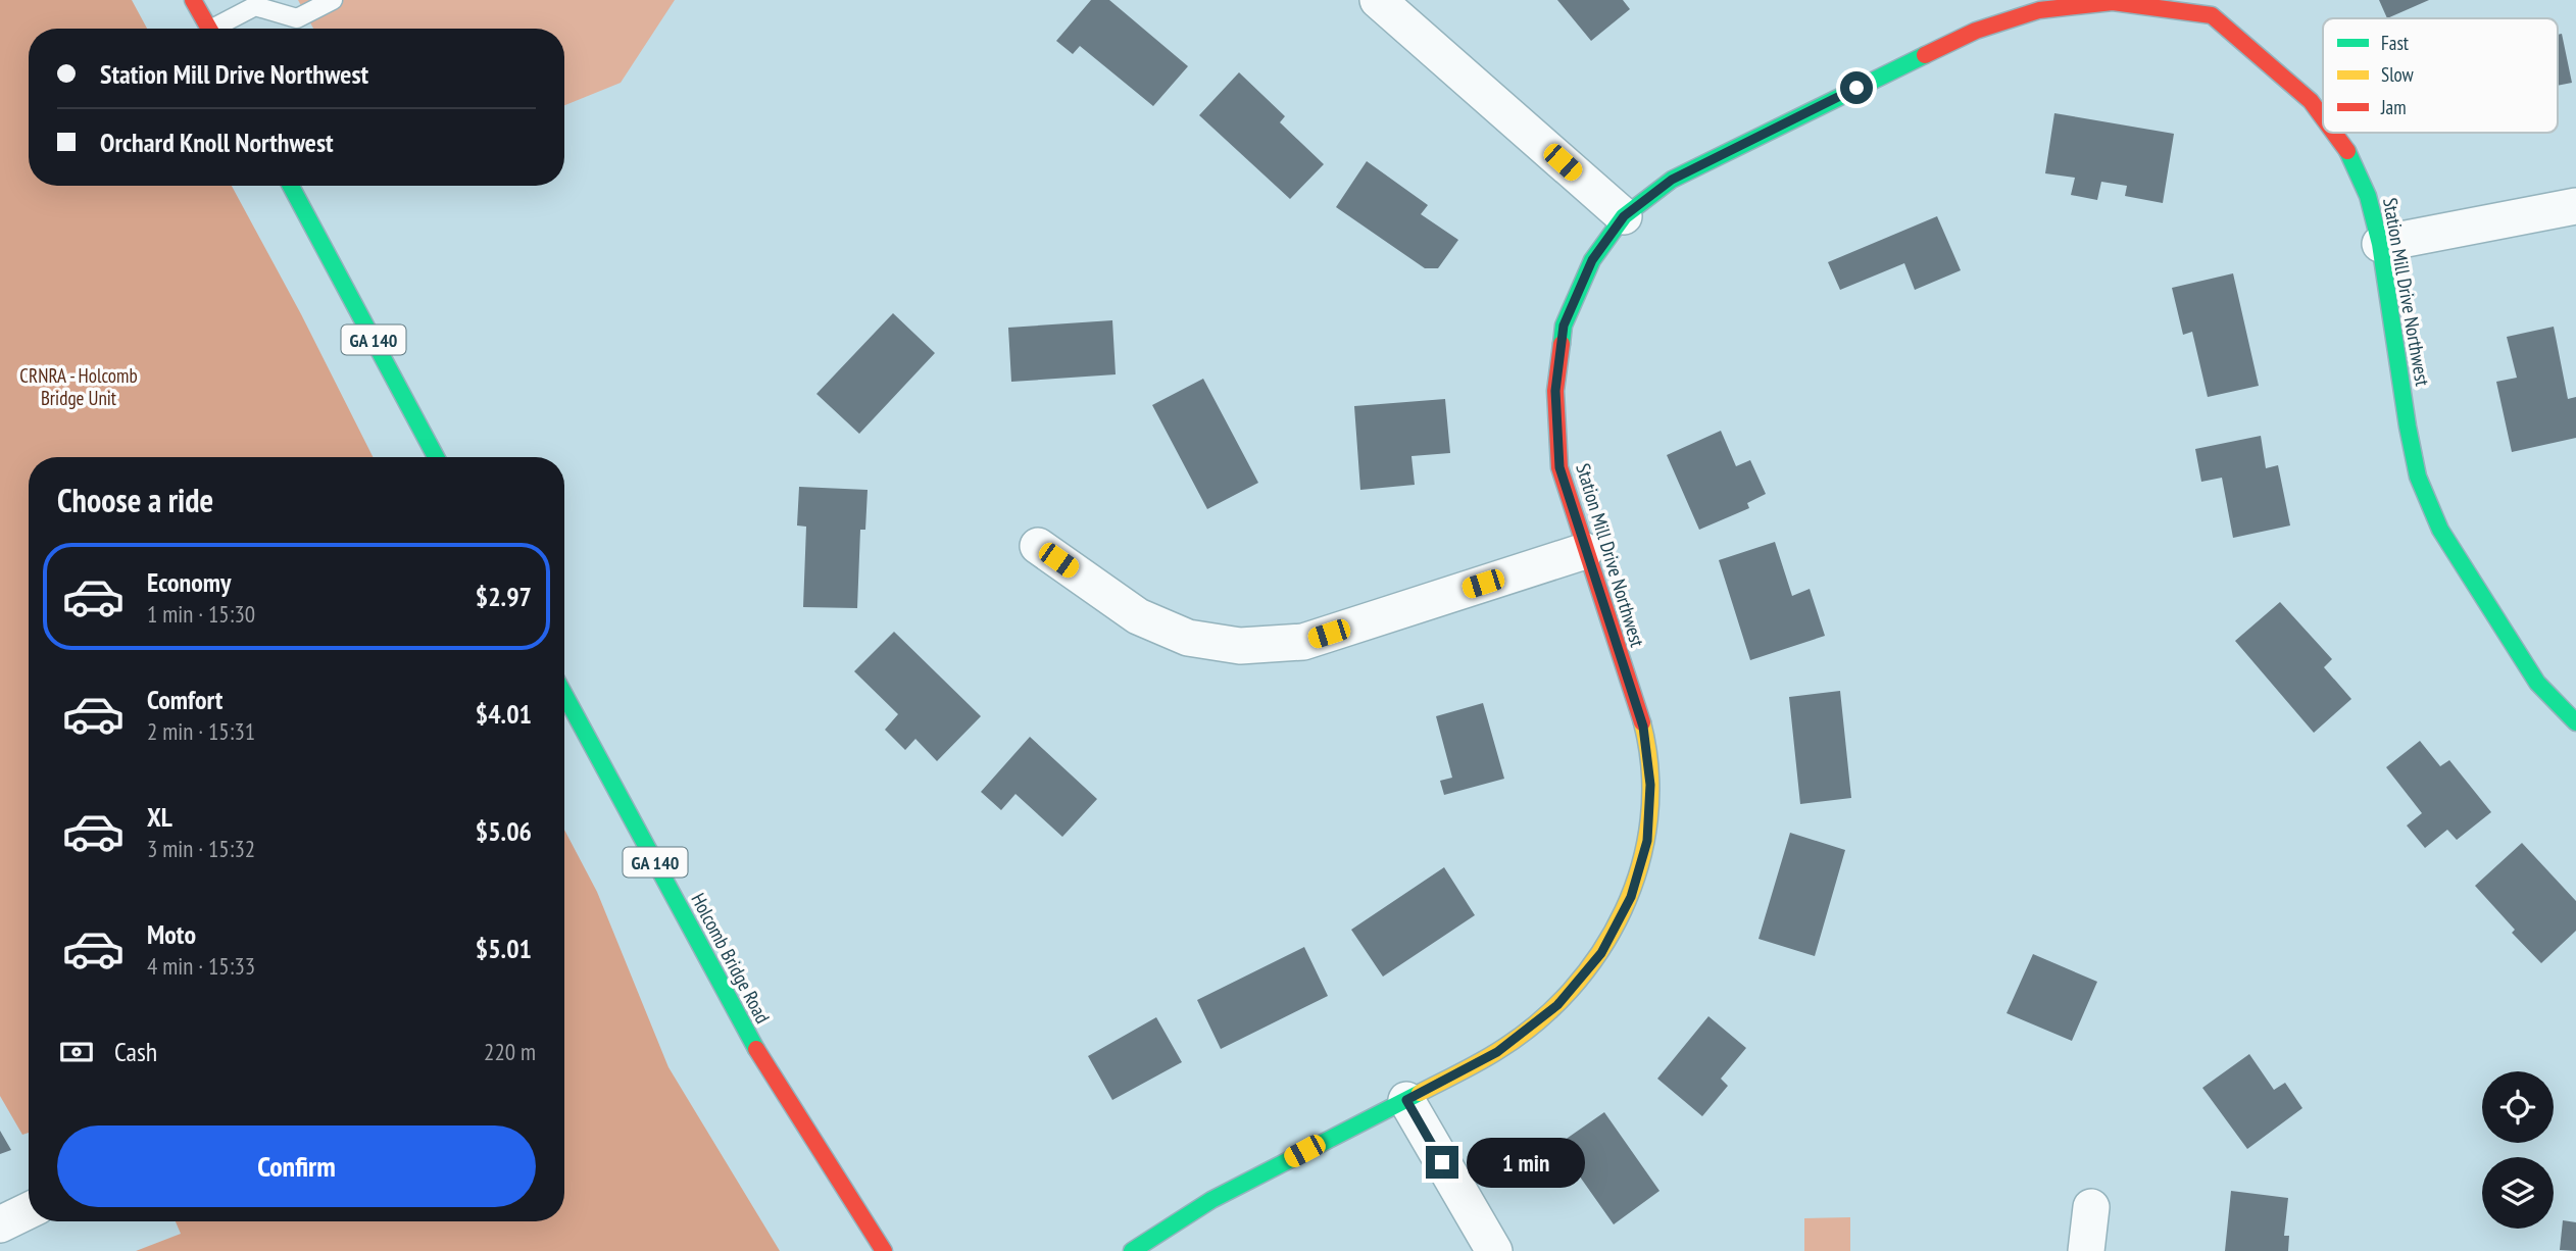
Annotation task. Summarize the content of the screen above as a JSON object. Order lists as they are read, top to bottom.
{
  "streets": {
    "street": ["Station Mill Drive Northwest", "GA 140", "Holcomb Bridge Road"]
  },
  "parks": ["CRNRA - Holcomb Bridge Unit"],
  "legend": ["Fast", "Slow", "Jam"],
  "page": {
    "banner": ["Station Mill Drive Northwest", "Orchard Knoll Northwest"],
    "heading": "Choose a ride",
    "list": [
      {
        "name": "Economy",
        "note": "1 min · 15:30",
        "value": "$2.97"
      },
      {
        "name": "Comfort",
        "note": "2 min · 15:31",
        "value": "$4.01"
      },
      {
        "name": "XL",
        "note": "3 min · 15:32",
        "value": "$5.06"
      },
      {
        "name": "Moto",
        "note": "4 min · 15:33",
        "value": "$5.01"
      }
    ],
    "pay": ["Cash", "220 m"],
    "buttons": "Confirm",
    "bubble": "1 min"
  }
}
